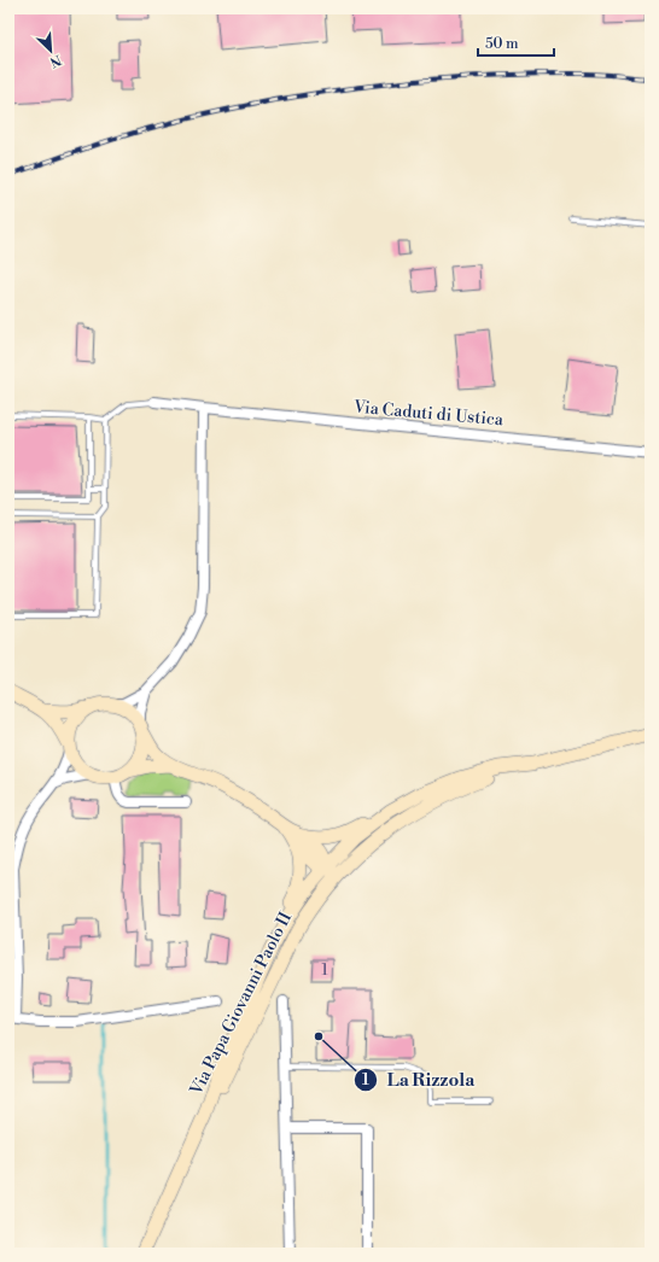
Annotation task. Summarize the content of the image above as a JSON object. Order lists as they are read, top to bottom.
{
  "streets": {
    "main road": ["Via Papa Giovanni Paolo II"],
    "street": ["Via Caduti di Ustica"]
  },
  "places": ["La Rizzola"],
  "house_numbers": ["1"],
  "scale_bar": "50 m",
  "north": "bottom right"
}
